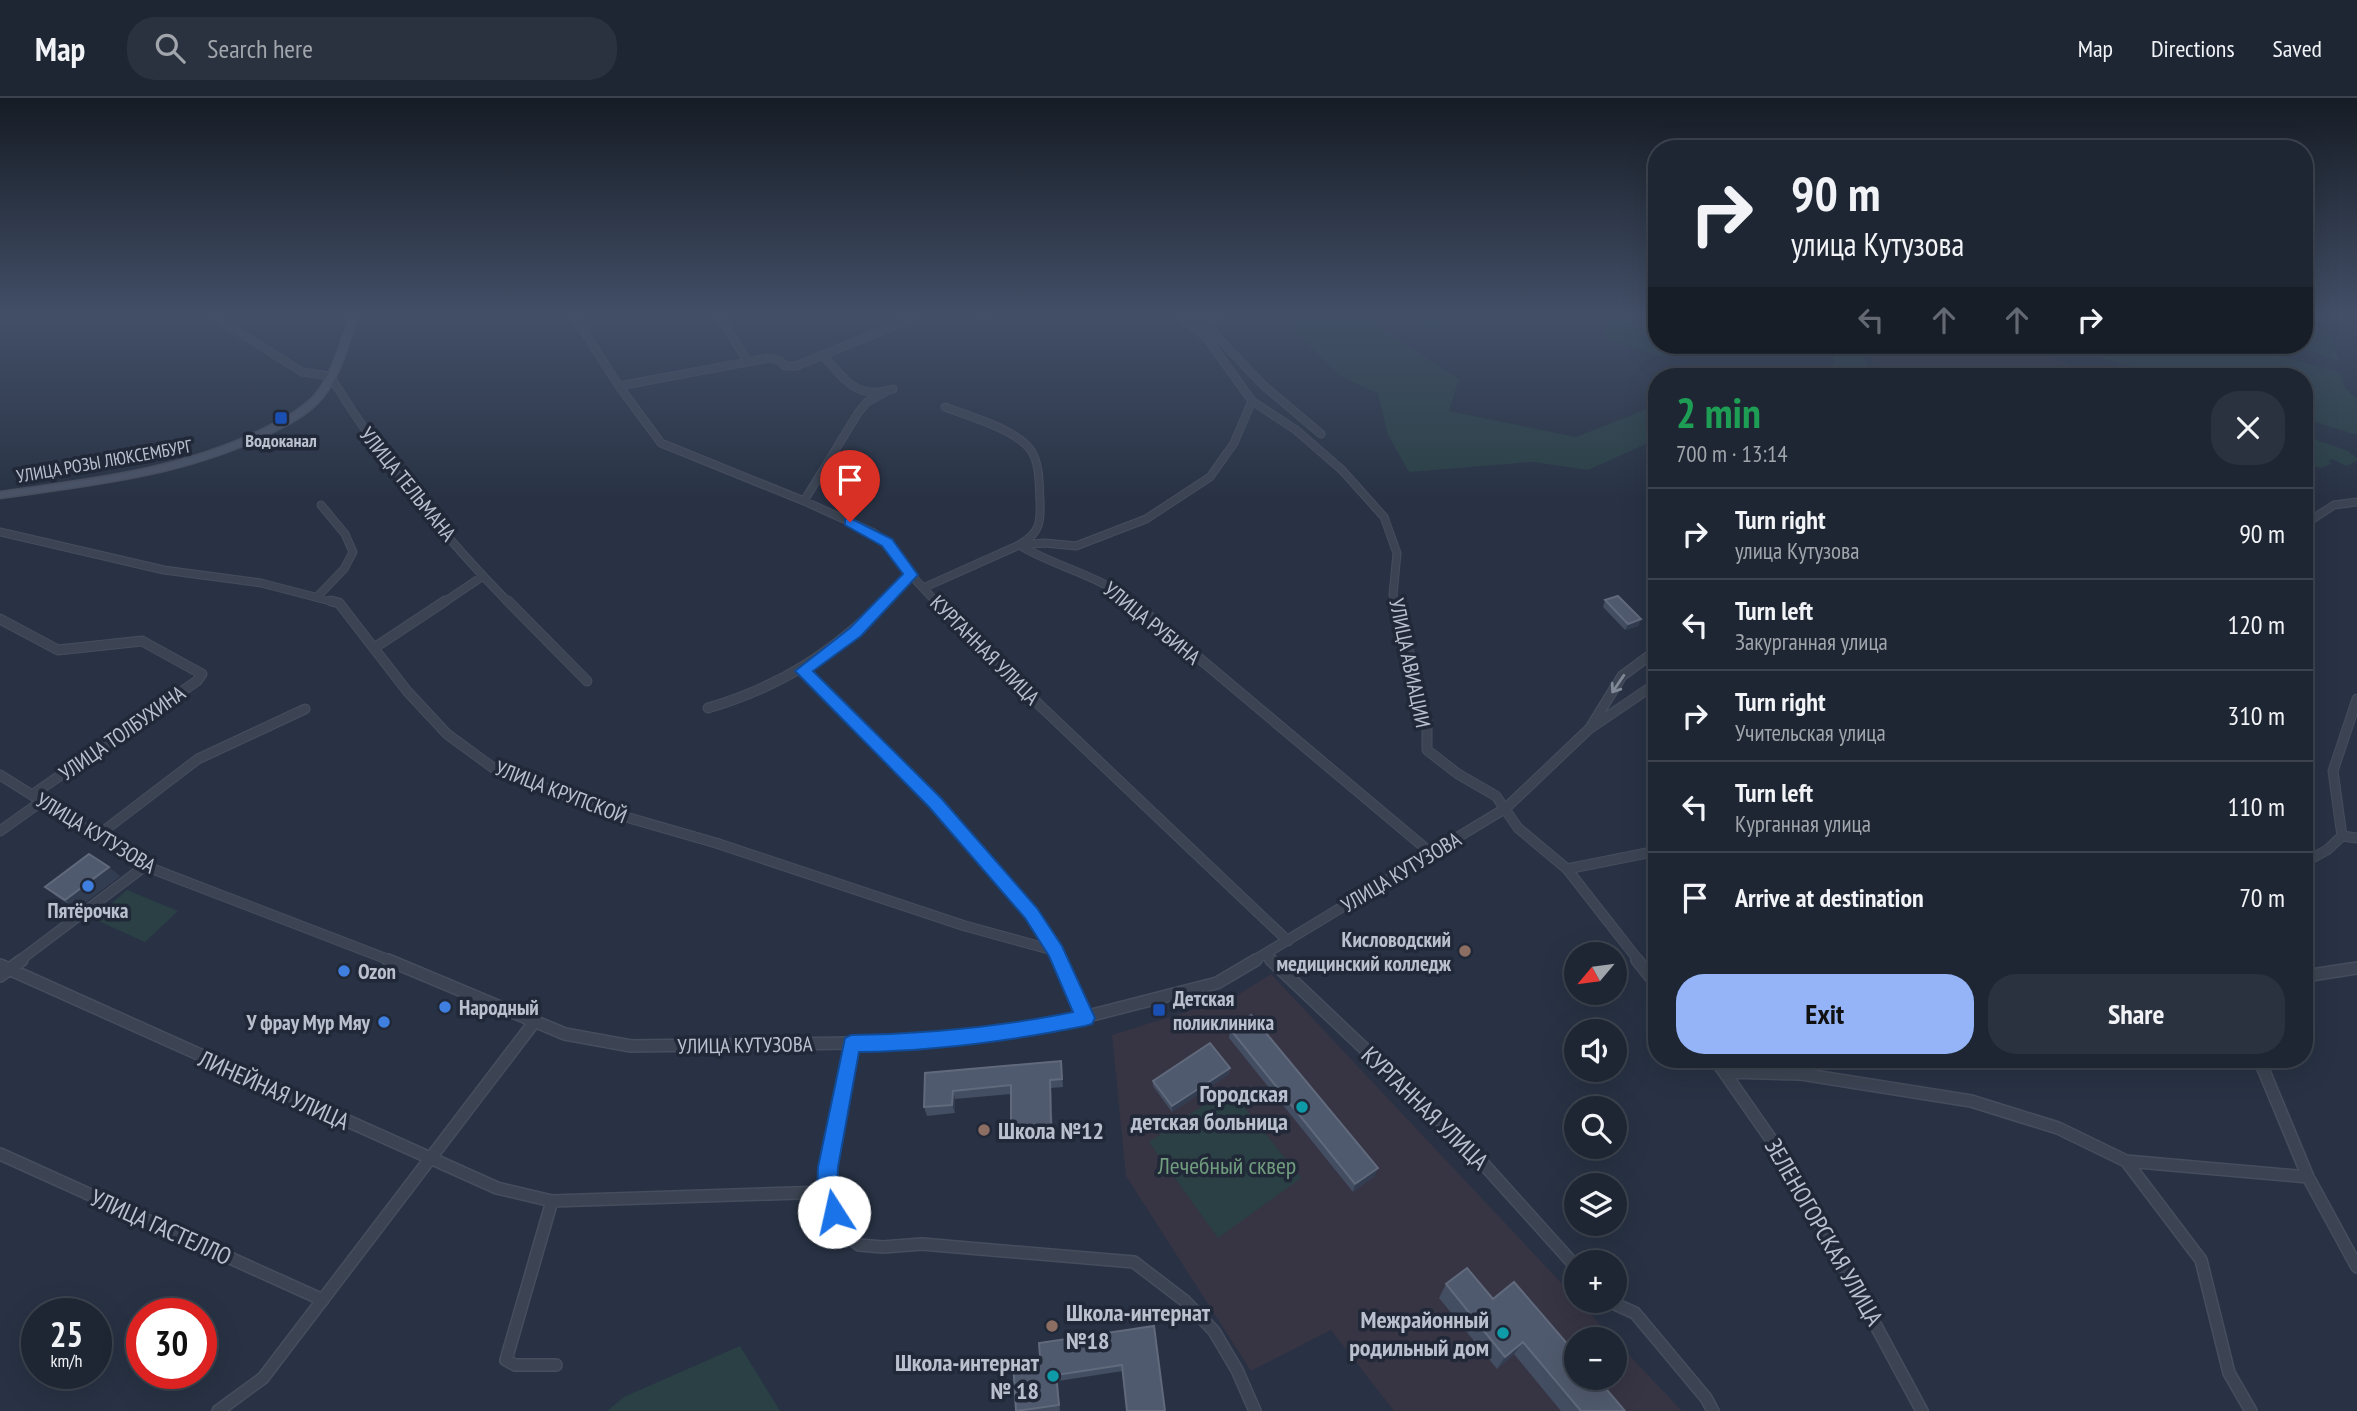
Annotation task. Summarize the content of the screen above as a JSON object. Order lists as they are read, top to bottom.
{
  "streets": {
    "street": [
      "УЛИЦА РОЗЫ ЛЮКСЕМБУРГ",
      "УЛИЦА ТЕЛЬМАНА",
      "УЛИЦА РУБИНА",
      "КУРГАННАЯ УЛИЦА",
      "УЛИЦА АВИАЦИИ",
      "УЛИЦА ТОЛБУХИНА",
      "УЛИЦА КРУПСКОЙ",
      "УЛИЦА КУТУЗОВА",
      "ЛИНЕЙНАЯ УЛИЦА",
      "УЛИЦА ГАСТЕЛЛО",
      "ЗЕЛЕНОГОРСКАЯ УЛИЦА"
    ]
  },
  "crossings": [
    ["УЛИЦА РУБИНА", "УЛИЦА КУТУЗОВА"],
    ["КУРГАННАЯ УЛИЦА", "УЛИЦА КУТУЗОВА"],
    ["УЛИЦА АВИАЦИИ", "УЛИЦА КУТУЗОВА"],
    ["УЛИЦА ТОЛБУХИНА", "УЛИЦА КУТУЗОВА"]
  ],
  "parks": ["Лечебный сквер"],
  "places": {
    "transit": ["Водоканал", "Детская поликлиника"],
    "other": [
      "Пятёрочка",
      "Кисловодский медицинский колледж",
      "Ozon",
      "Народный",
      "У фрау Мур Мяу",
      "Городская детская больница",
      "Школа №12",
      "Школа-интернат №18",
      "Межрайонный родильный дом",
      "Школа-интернат № 18"
    ]
  },
  "north": "bottom left",
  "page": {
    "header": "Map",
    "search": "Search here",
    "nav": ["Map", "Directions", "Saved"],
    "turn": ["90 m", "улица Кутузова"],
    "heading": ["2 min", "700 m · 13:14"],
    "list": [
      {
        "name": "Turn right",
        "note": "улица Кутузова",
        "value": "90 m"
      },
      {
        "name": "Turn left",
        "note": "Закурганная улица",
        "value": "120 m"
      },
      {
        "name": "Turn right",
        "note": "Учительская улица",
        "value": "310 m"
      },
      {
        "name": "Turn left",
        "note": "Курганная улица",
        "value": "110 m"
      },
      {
        "name": "Arrive at destination",
        "value": "70 m"
      }
    ],
    "map_buttons": ["+", "−"],
    "buttons": ["Exit", "Share"],
    "speed": "25 km/h",
    "limit": "30"
  }
}
